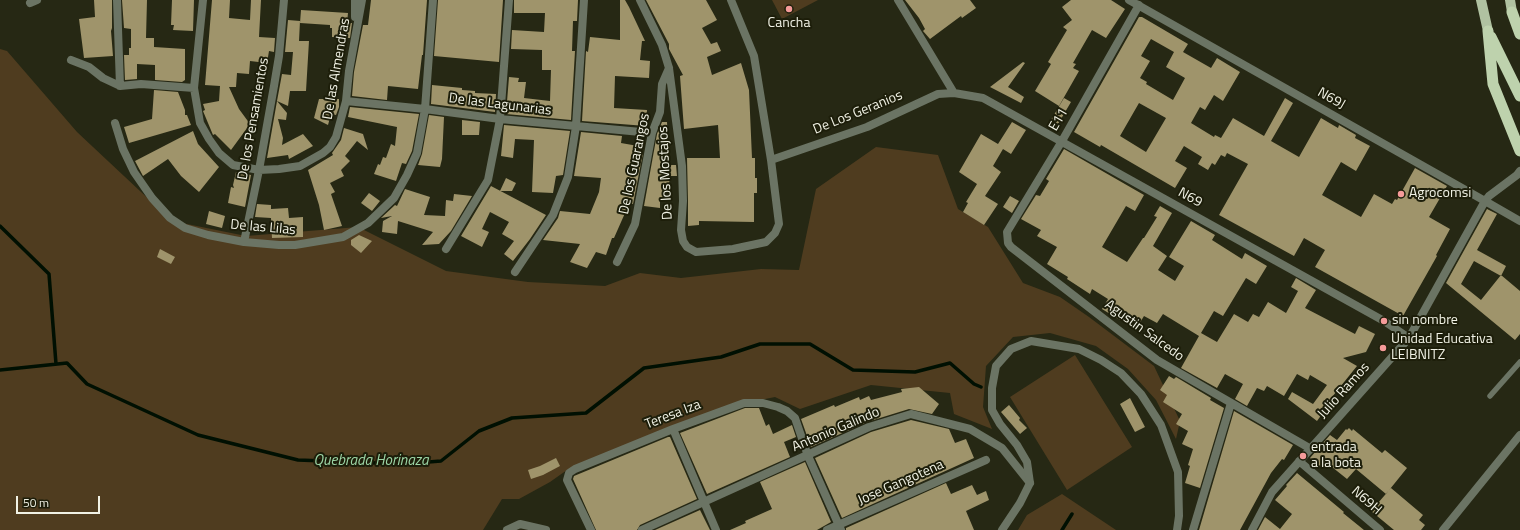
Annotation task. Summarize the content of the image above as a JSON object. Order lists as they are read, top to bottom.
{
  "streets": {
    "street": [
      "De las Almendras",
      "N69J",
      "De las Lagunarias",
      "De Los Geranios",
      "De los Pensamientos",
      "E11",
      "De los Guarangos",
      "De los Mostajos",
      "N69",
      "De las Lilas",
      "Agustin Salcedo",
      "Julio Ramos",
      "Teresa Iza",
      "Antonio Galindo",
      "Jose Gangotena",
      "N69H"
    ]
  },
  "crossings": [
    ["De las Almendras", "De las Lagunarias"],
    ["De las Almendras", "De los Pensamientos"],
    ["N69J", "E11"],
    ["N69J", "Julio Ramos"],
    ["De las Lagunarias", "De los Guarangos"],
    ["De las Lagunarias", "De las Lilas"],
    ["De Los Geranios", "De los Mostajos"],
    ["De Los Geranios", "N69"],
    ["De los Pensamientos", "De las Lilas"],
    ["E11", "N69"],
    ["E11", "Agustin Salcedo"],
    ["De los Guarangos", "De los Mostajos"],
    ["N69", "Julio Ramos"],
    ["Agustin Salcedo", "Julio Ramos"],
    ["Julio Ramos", "N69H"],
    ["Teresa Iza", "Antonio Galindo"]
  ],
  "water": ["Quebrada Horinaza"],
  "places": [
    "Cancha",
    "Agrocomsi",
    "sin nombre",
    "Unidad Educativa LEIBNITZ",
    "entrada a la bota"
  ],
  "scale_bar": "50 m"
}
